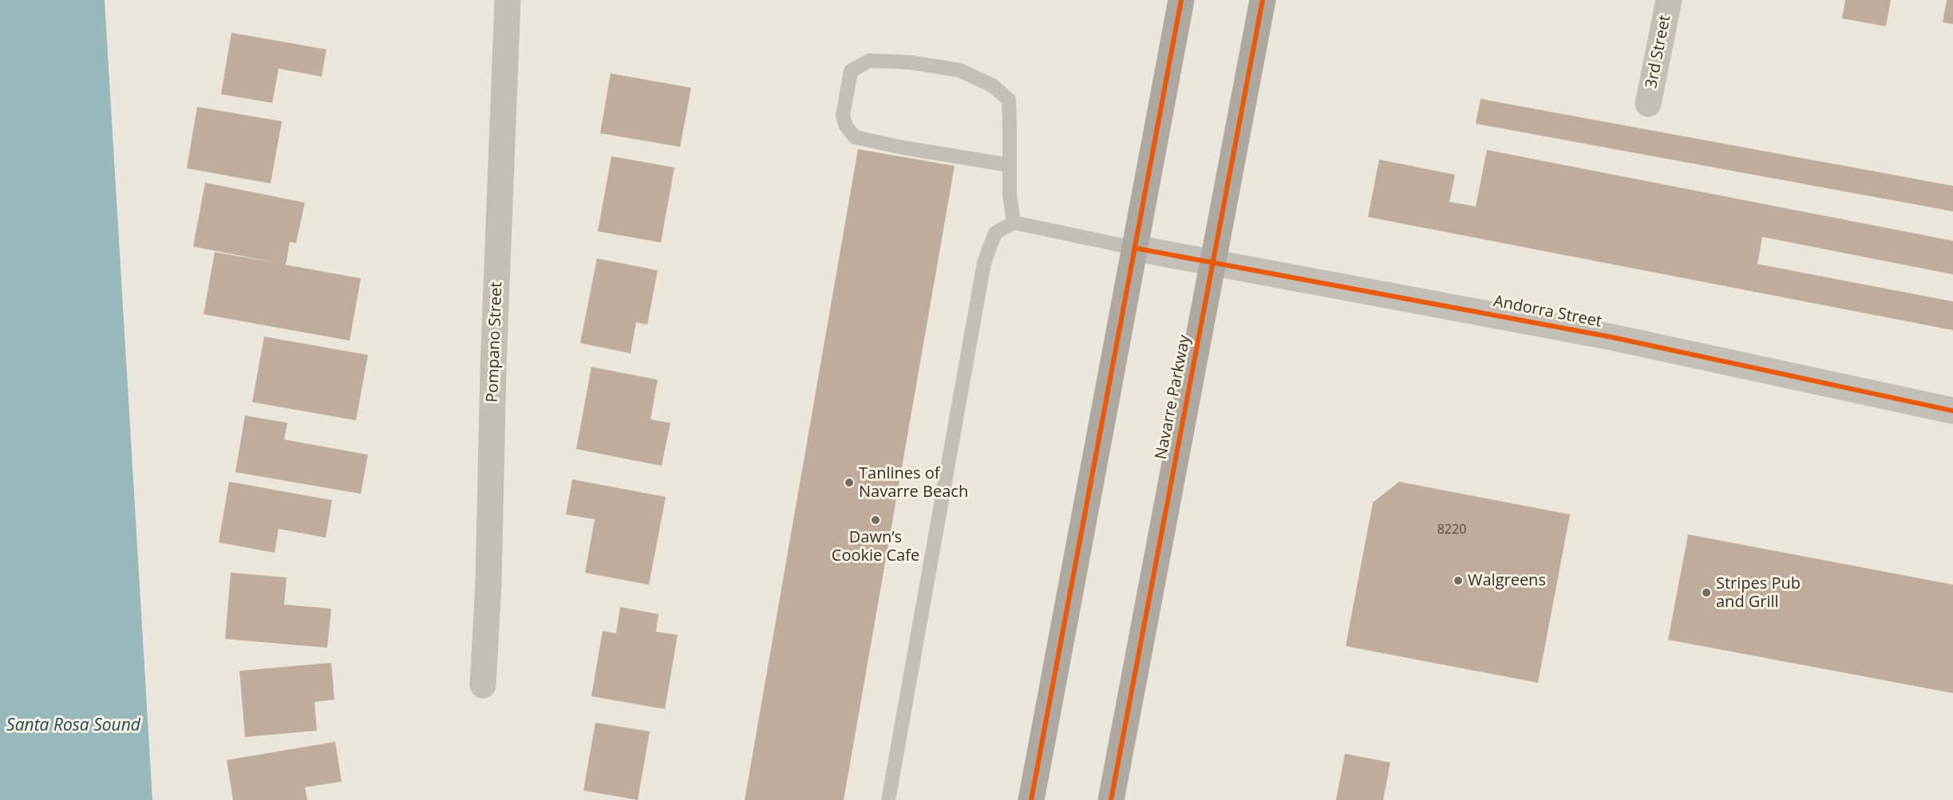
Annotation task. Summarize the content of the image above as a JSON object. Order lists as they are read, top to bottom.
{
  "streets": {
    "highway": ["Navarre Parkway"],
    "street": ["3rd Street", "Andorra Street", "Pompano Street"]
  },
  "crossings": [
    ["Andorra Street", "Navarre Parkway"]
  ],
  "water": ["Santa Rosa Sound"],
  "places": [
    "Tanlines of Navarre Beach",
    "Dawn’s Cookie Cafe",
    "Walgreens",
    "Stripes Pub and Grill"
  ],
  "house_numbers": ["8220"]
}
